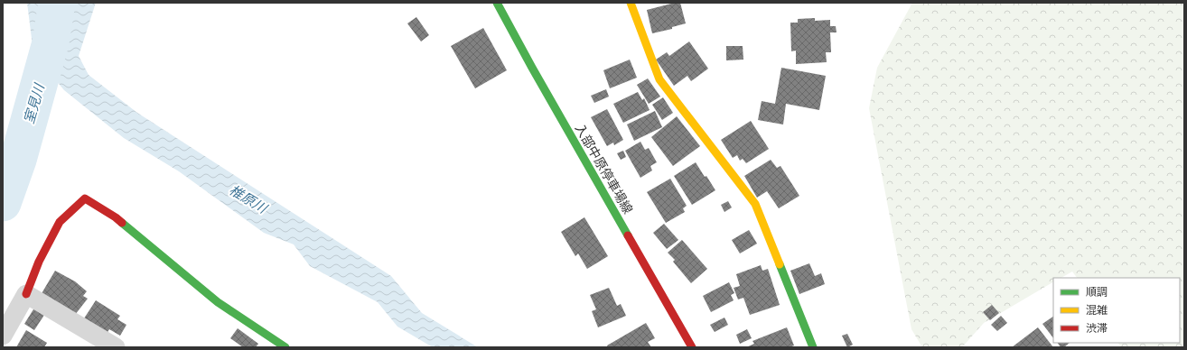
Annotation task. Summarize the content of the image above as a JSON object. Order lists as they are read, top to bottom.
{
  "streets": {
    "street": ["入部中原停車場線"]
  },
  "water": ["室見川", "椎原川"],
  "legend": ["順調", "混雑", "渋滞"]
}
